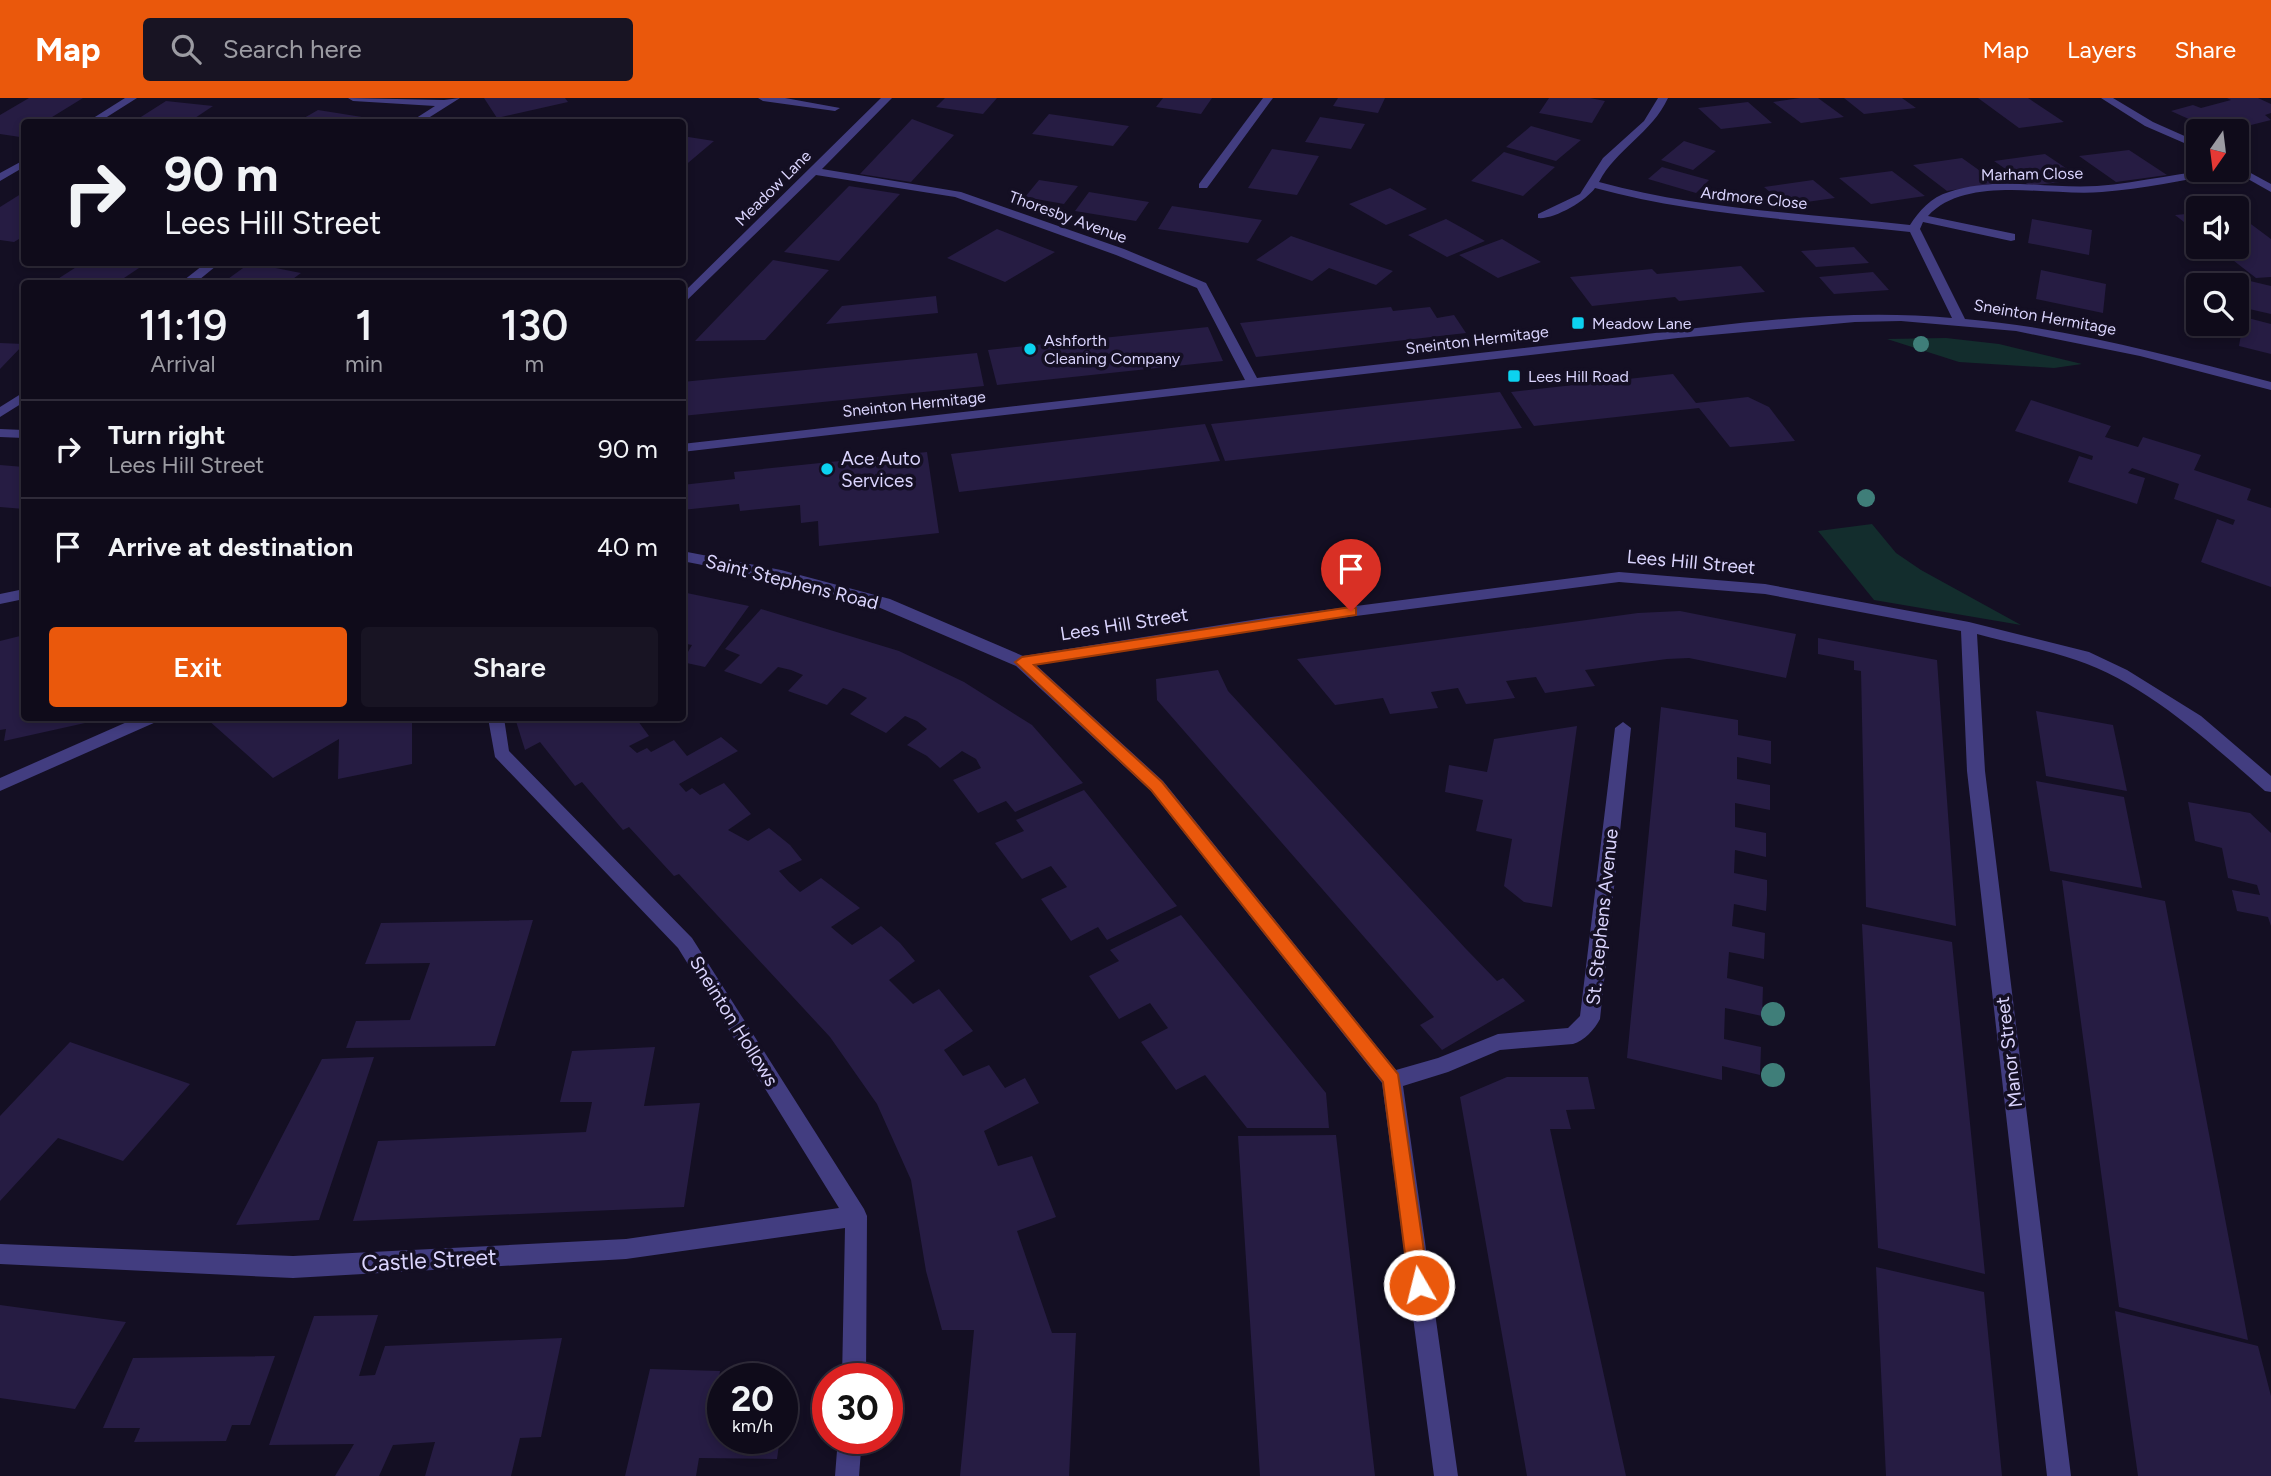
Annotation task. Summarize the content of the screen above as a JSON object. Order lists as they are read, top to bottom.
{
  "streets": {
    "street": [
      "Marham Close",
      "Meadow Lane",
      "Ardmore Close",
      "Thoresby Avenue",
      "Sneinton Hermitage",
      "Lees Hill Street",
      "Saint Stephens Road",
      "St. Stephens Avenue",
      "Sneinton Hollows",
      "Manor Street",
      "Castle Street"
    ]
  },
  "crossings": [
    ["Marham Close", "Ardmore Close"],
    ["Meadow Lane", "Thoresby Avenue"],
    ["Thoresby Avenue", "Sneinton Hermitage"],
    ["Lees Hill Street", "Saint Stephens Road"],
    ["Lees Hill Street", "Manor Street"],
    ["Saint Stephens Road", "St. Stephens Avenue"],
    ["Sneinton Hollows", "Castle Street"]
  ],
  "places": {
    "transit": ["Meadow Lane", "Lees Hill Road"],
    "other": ["Ashforth Cleaning Company", "Ace Auto Services"]
  },
  "north": "bottom",
  "page": {
    "header": "Map",
    "search": "Search here",
    "nav": ["Map", "Layers", "Share"],
    "turn": ["90 m", "Lees Hill Street"],
    "eta": [
      "11:19",
      "Arrival",
      "1",
      "min",
      "130",
      "m"
    ],
    "list": [
      {
        "name": "Turn right",
        "note": "Lees Hill Street",
        "value": "90 m"
      },
      {
        "name": "Arrive at destination",
        "value": "40 m"
      }
    ],
    "buttons": ["Exit", "Share"],
    "speed": "20 km/h",
    "limit": "30"
  }
}
